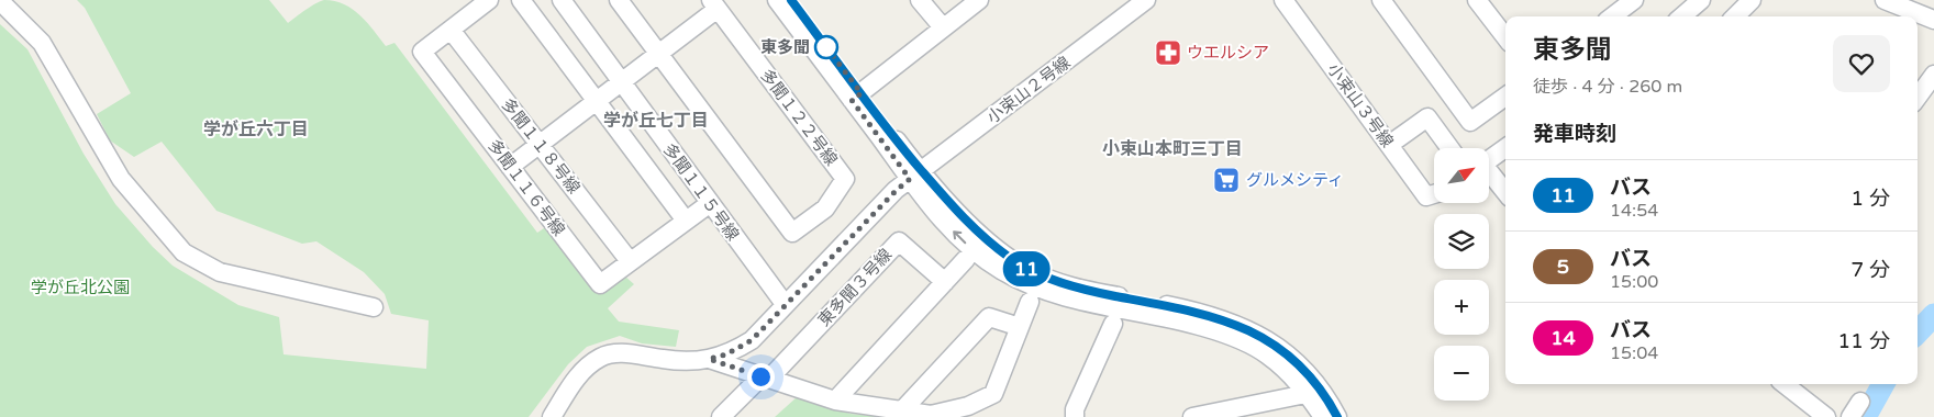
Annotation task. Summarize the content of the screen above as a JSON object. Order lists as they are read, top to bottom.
{
  "streets": {
    "street": [
      "小束山２号線",
      "小束山３号線",
      "多聞１２２号線",
      "多聞１１８号線",
      "多聞１１６号線",
      "多聞１１５号線",
      "東多聞３号線"
    ]
  },
  "crossings": [
    ["小束山２号線", "多聞１１５号線"],
    ["多聞１１８号線", "多聞１１６号線"],
    ["多聞１１６号線", "多聞１１５号線"]
  ],
  "districts": ["学が丘七丁目", "学が丘六丁目", "小束山本町三丁目"],
  "parks": ["学が丘北公園"],
  "places": {
    "other": ["東多聞"],
    "pharmacy": ["ウエルシア"],
    "supermarket": ["グルメシティ"]
  },
  "lines": ["bus line 11"],
  "north": "top right",
  "page": {
    "on_map": "11",
    "heading": [
      ["東多聞", "徒歩 · 4 分 · 260 m"],
      "発車時刻"
    ],
    "map_buttons": ["+", "−"],
    "list": [
      {
        "mark": "11",
        "name": "バス",
        "note": "14:54",
        "value": "1 分"
      },
      {
        "mark": "5",
        "name": "バス",
        "note": "15:00",
        "value": "7 分"
      },
      {
        "mark": "14",
        "name": "バス",
        "note": "15:04",
        "value": "11 分"
      }
    ]
  }
}
